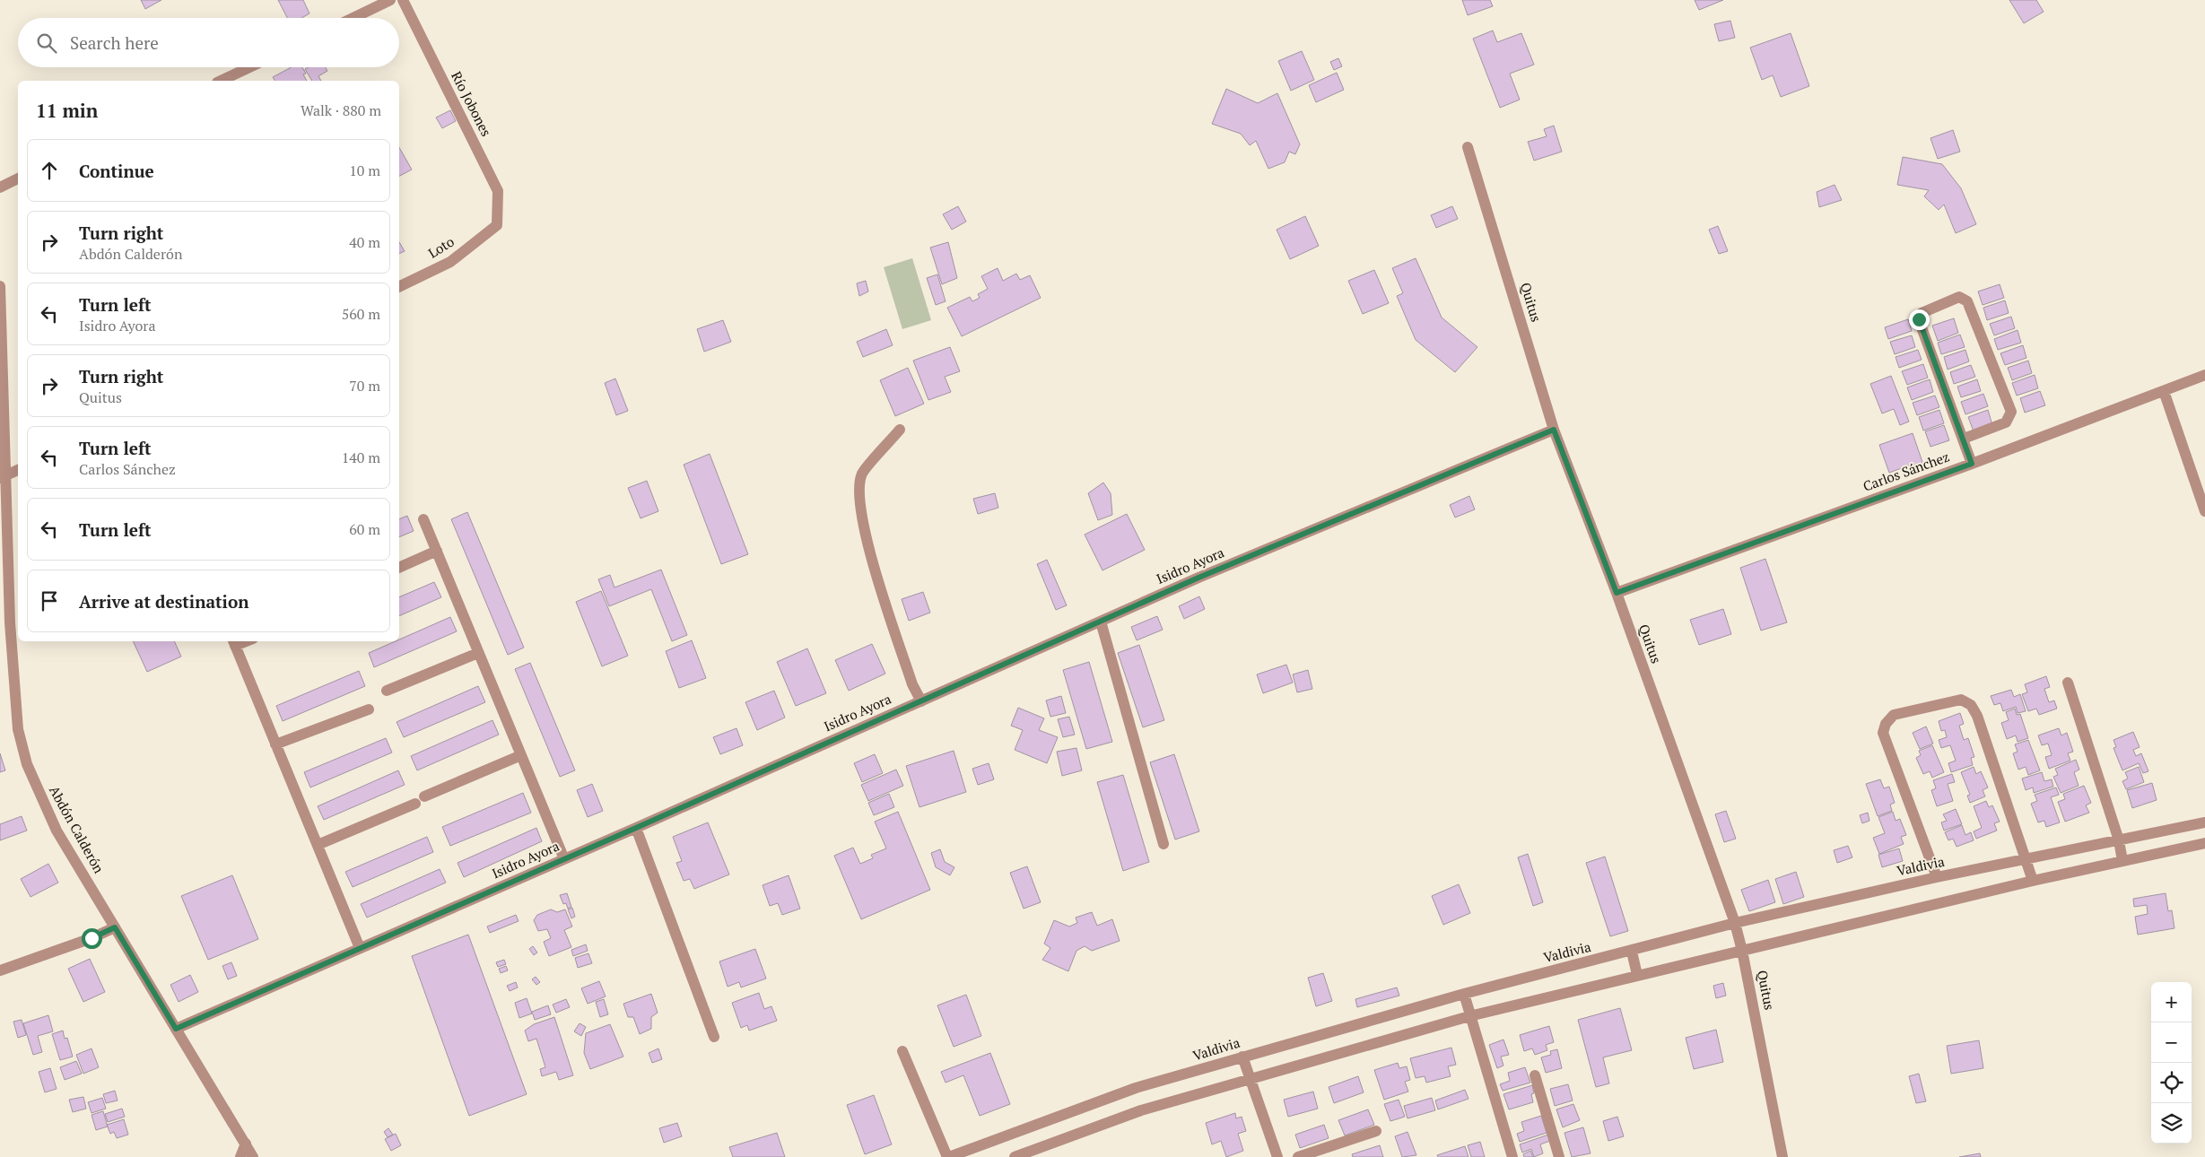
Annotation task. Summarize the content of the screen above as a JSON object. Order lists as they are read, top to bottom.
{
  "streets": {
    "street": [
      "Río Jobones",
      "Loto",
      "Quitus",
      "Carlos Sánchez",
      "Isidro Ayora",
      "Abdón Calderón",
      "Valdivia"
    ]
  },
  "crossings": [
    ["Río Jobones", "Loto"],
    ["Quitus", "Carlos Sánchez"],
    ["Quitus", "Isidro Ayora"],
    ["Quitus", "Valdivia"],
    ["Isidro Ayora", "Abdón Calderón"]
  ],
  "page": {
    "search": "Search here",
    "heading": ["11 min", "Walk · 880 m"],
    "list": [
      ["Continue", "10 m"],
      ["Turn right", "Abdón Calderón", "40 m"],
      ["Turn left", "Isidro Ayora", "560 m"],
      ["Turn right", "Quitus", "70 m"],
      ["Turn left", "Carlos Sánchez", "140 m"],
      ["Turn left", "60 m"],
      "Arrive at destination"
    ],
    "map_buttons": ["+", "−"]
  }
}
